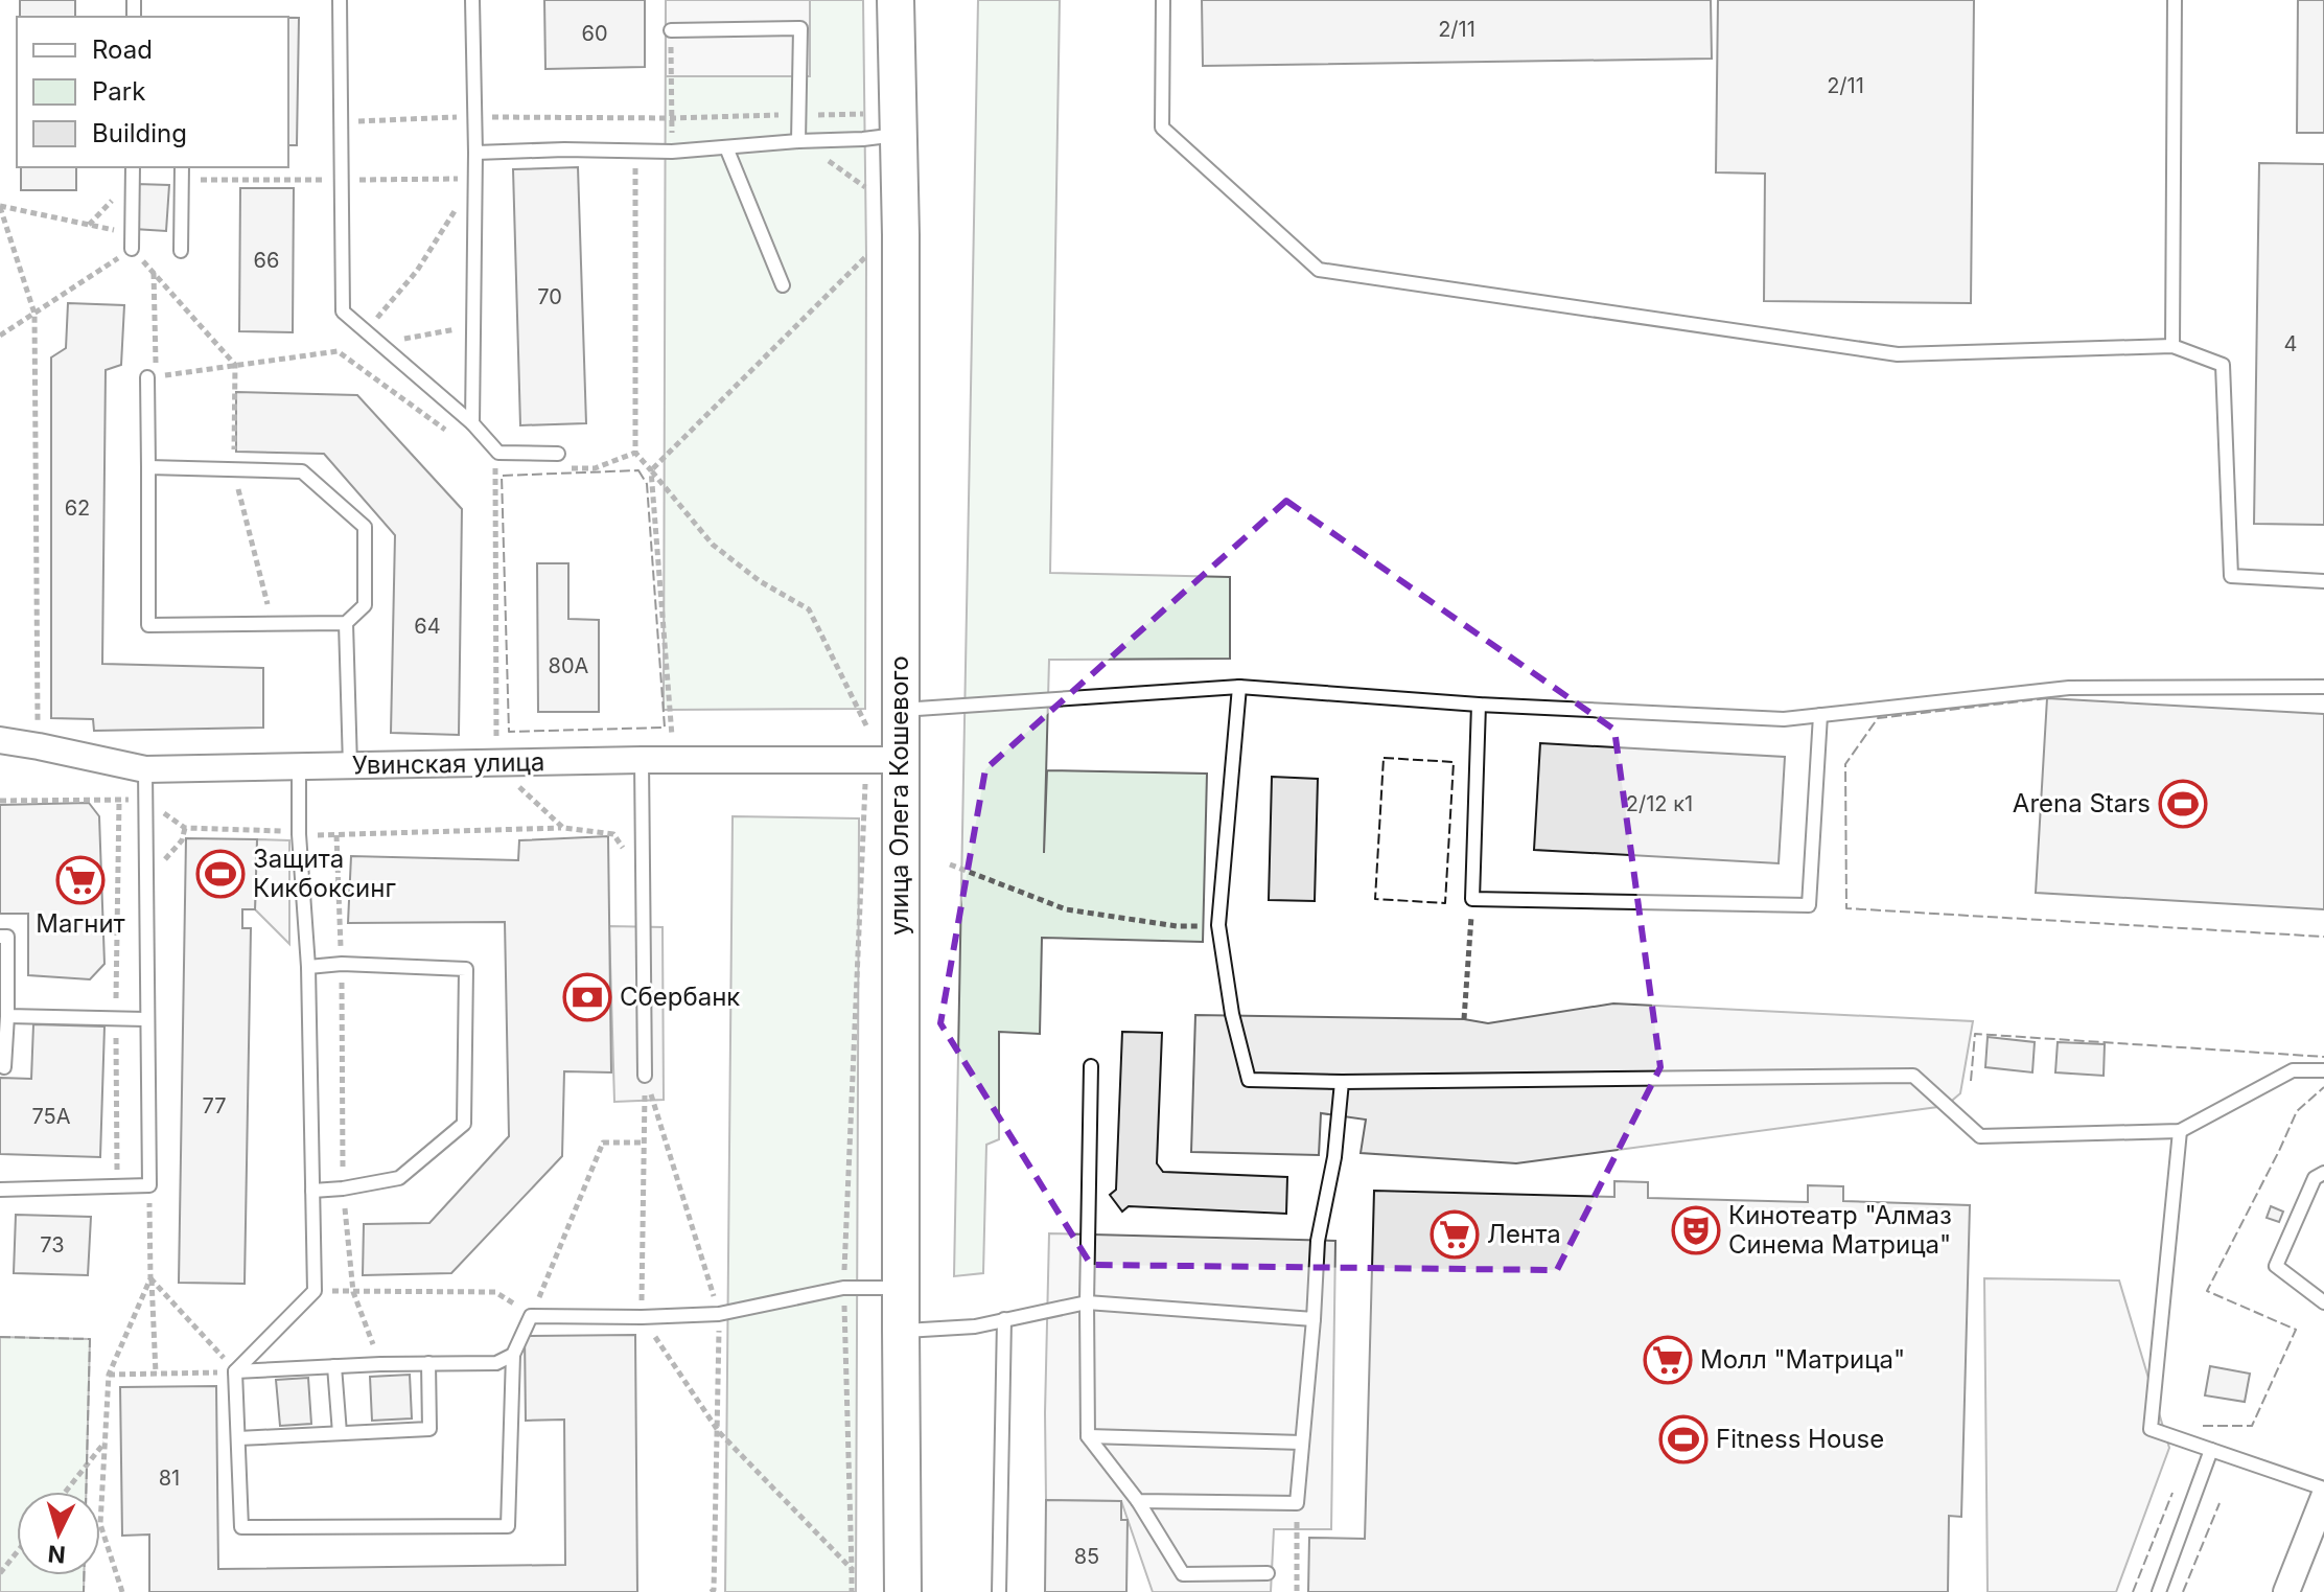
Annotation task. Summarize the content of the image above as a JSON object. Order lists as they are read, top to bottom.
{
  "streets": {
    "main road": ["улица Олега Кошевого"],
    "street": ["Увинская улица"]
  },
  "crossings": [
    ["Увинская улица", "улица Олега Кошевого"]
  ],
  "places": {
    "sports": ["Arena Stars", "Защита Кикбоксинг", "Fitness House"],
    "supermarket": ["Магнит", "Лента", "Молл \"Матрица\""],
    "bank": ["Сбербанк"],
    "theatre": ["Кинотеатр \"Алмаз Синема Матрица\""]
  },
  "house_numbers": [
    "2/11",
    "60",
    "2/11",
    "66",
    "70",
    "4",
    "62",
    "64",
    "80А",
    "2/12 к1",
    "77",
    "75А",
    "73",
    "81",
    "85"
  ],
  "legend": ["Road", "Park", "Building"],
  "north": "bottom"
}
